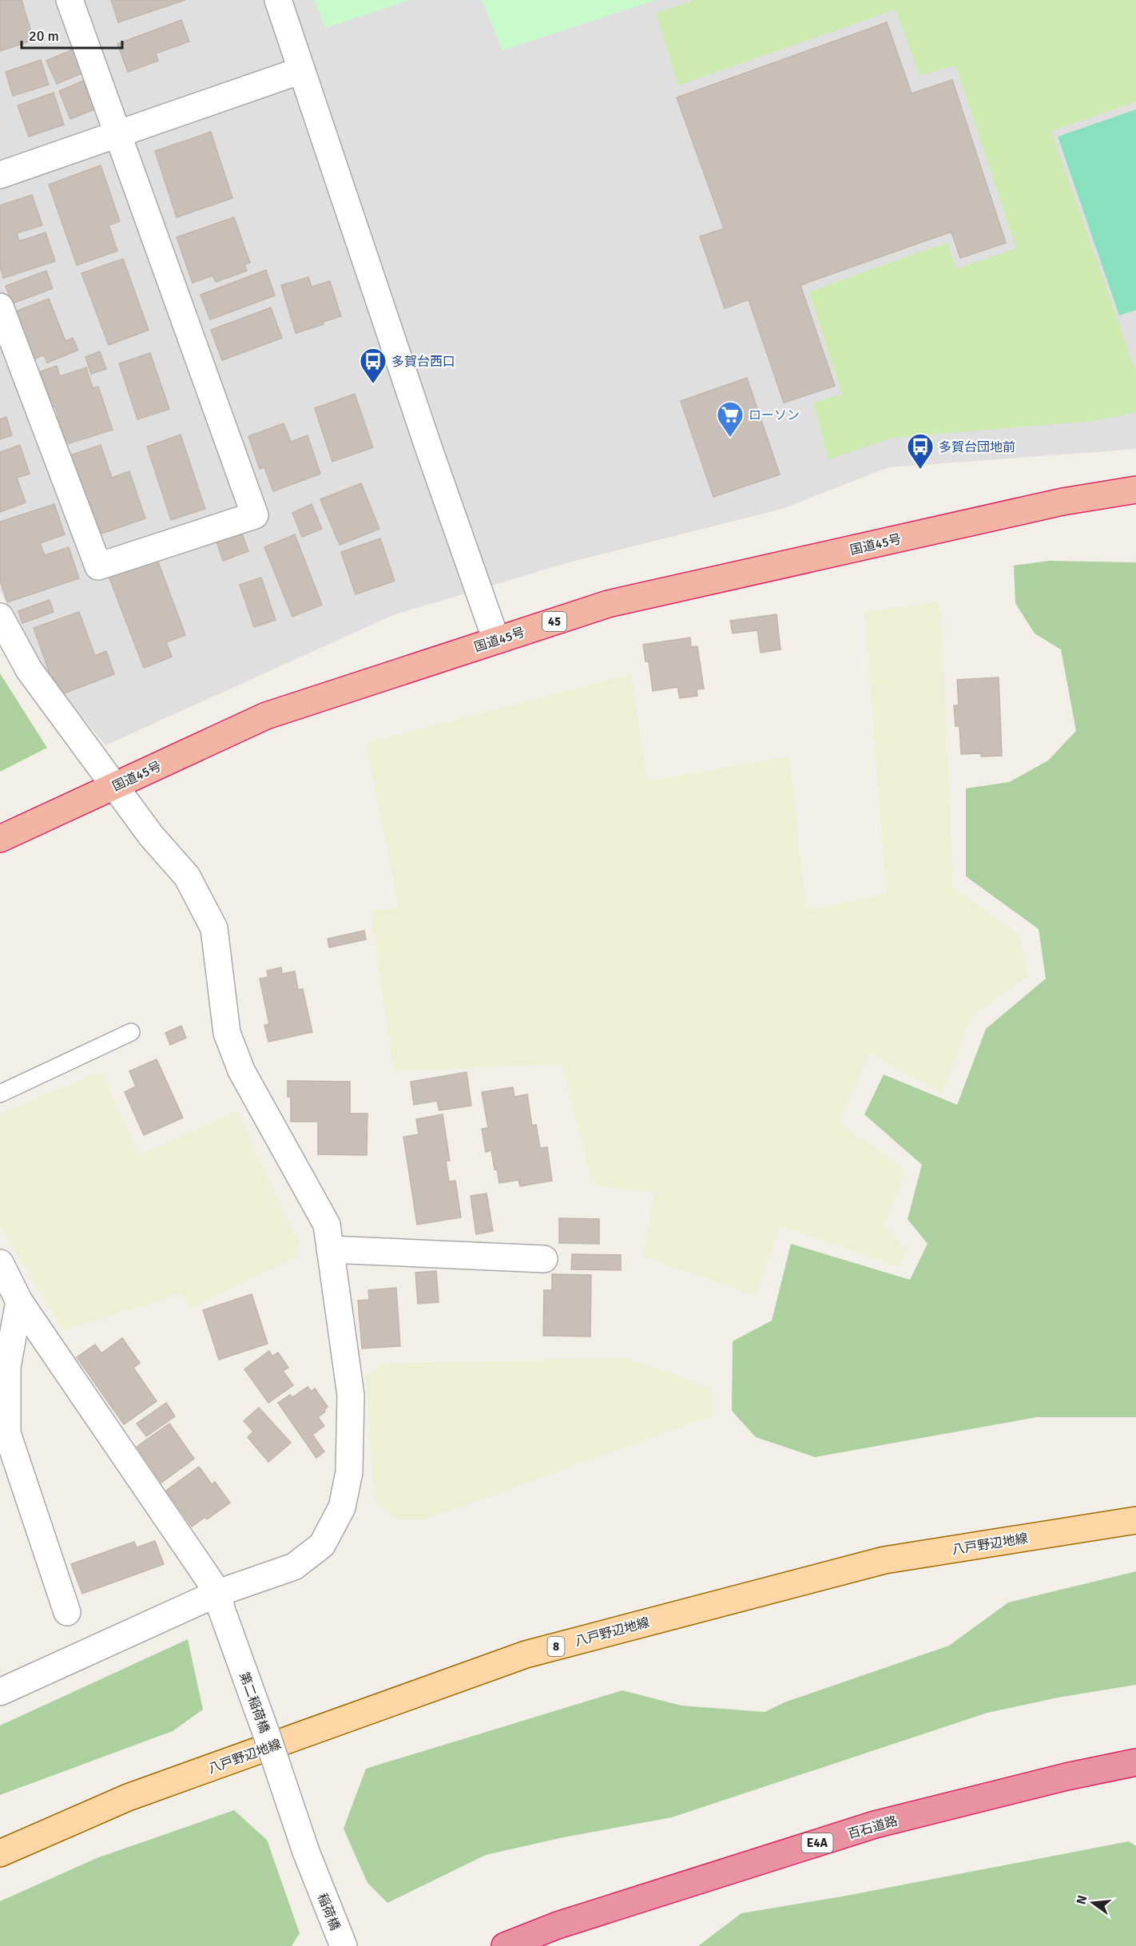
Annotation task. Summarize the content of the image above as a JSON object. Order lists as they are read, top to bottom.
{
  "streets": {
    "highway": [
      "国道45号",
      "45",
      "百石道路",
      "E4A"
    ],
    "main road": ["八戸野辺地線", "8"],
    "street": ["第二稲荷橋", "稲荷橋"]
  },
  "crossings": [
    ["第二稲荷橋", "稲荷橋"]
  ],
  "places": {
    "bus stop": ["多賀台西口", "多賀台団地前"],
    "supermarket": ["ローソン"]
  },
  "scale_bar": "20 m",
  "north": "left"
}
